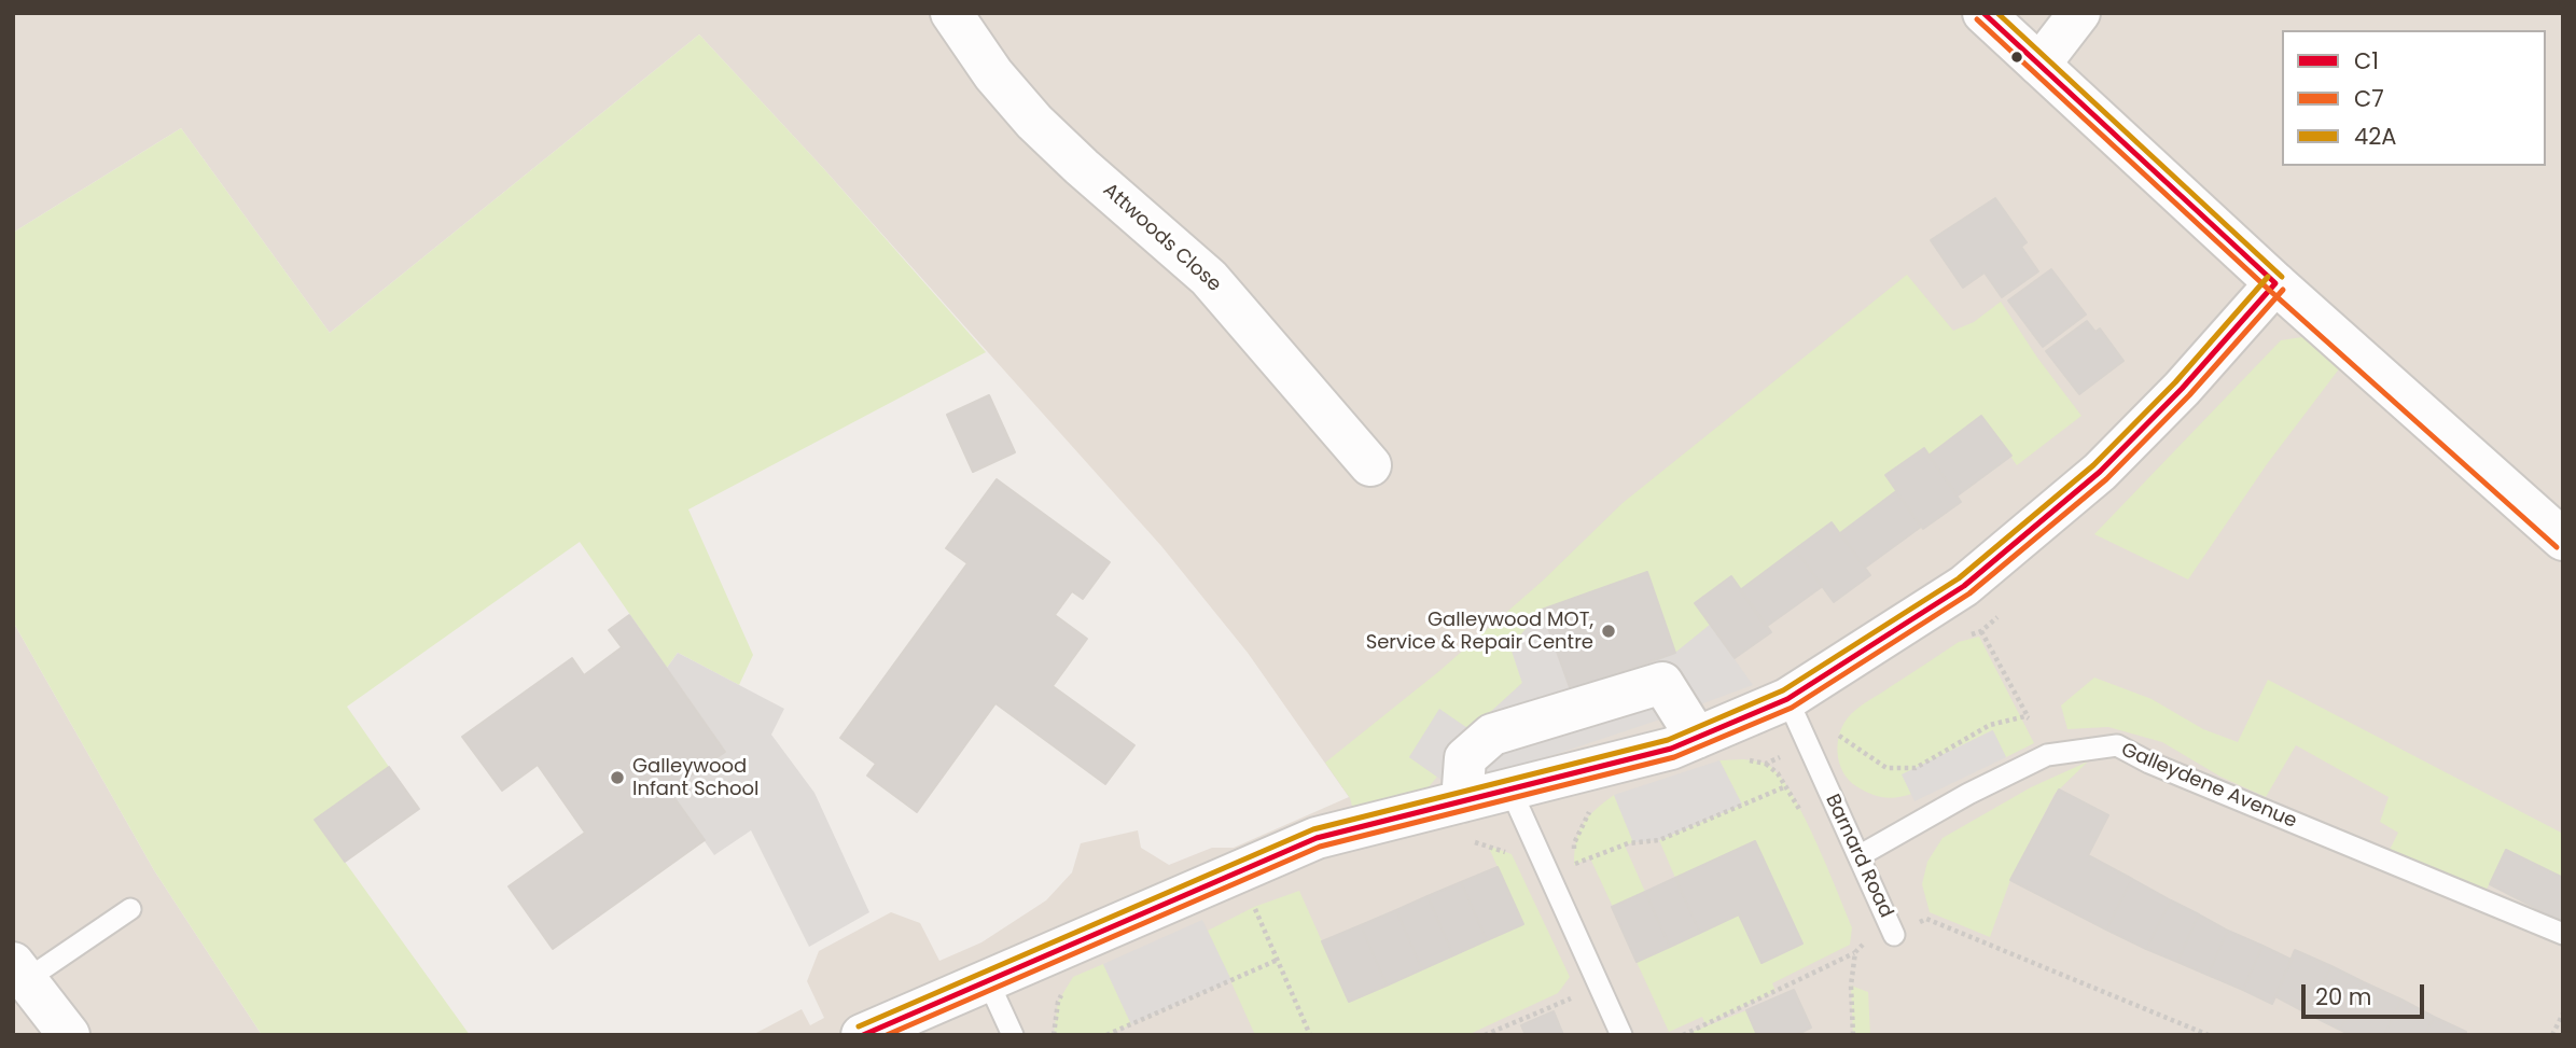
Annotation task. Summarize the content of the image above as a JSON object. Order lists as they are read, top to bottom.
{
  "streets": {
    "street": ["Attwoods Close"],
    "lane": ["Galleydene Avenue", "Barnard Road"]
  },
  "crossings": [
    ["Galleydene Avenue", "Barnard Road"]
  ],
  "places": ["Galleywood MOT, Service & Repair Centre", "Galleywood Infant School"],
  "lines": ["transit line C1", "transit line 42A", "transit line C7"],
  "legend": ["C1", "C7", "42A"],
  "scale_bar": "20 m"
}
